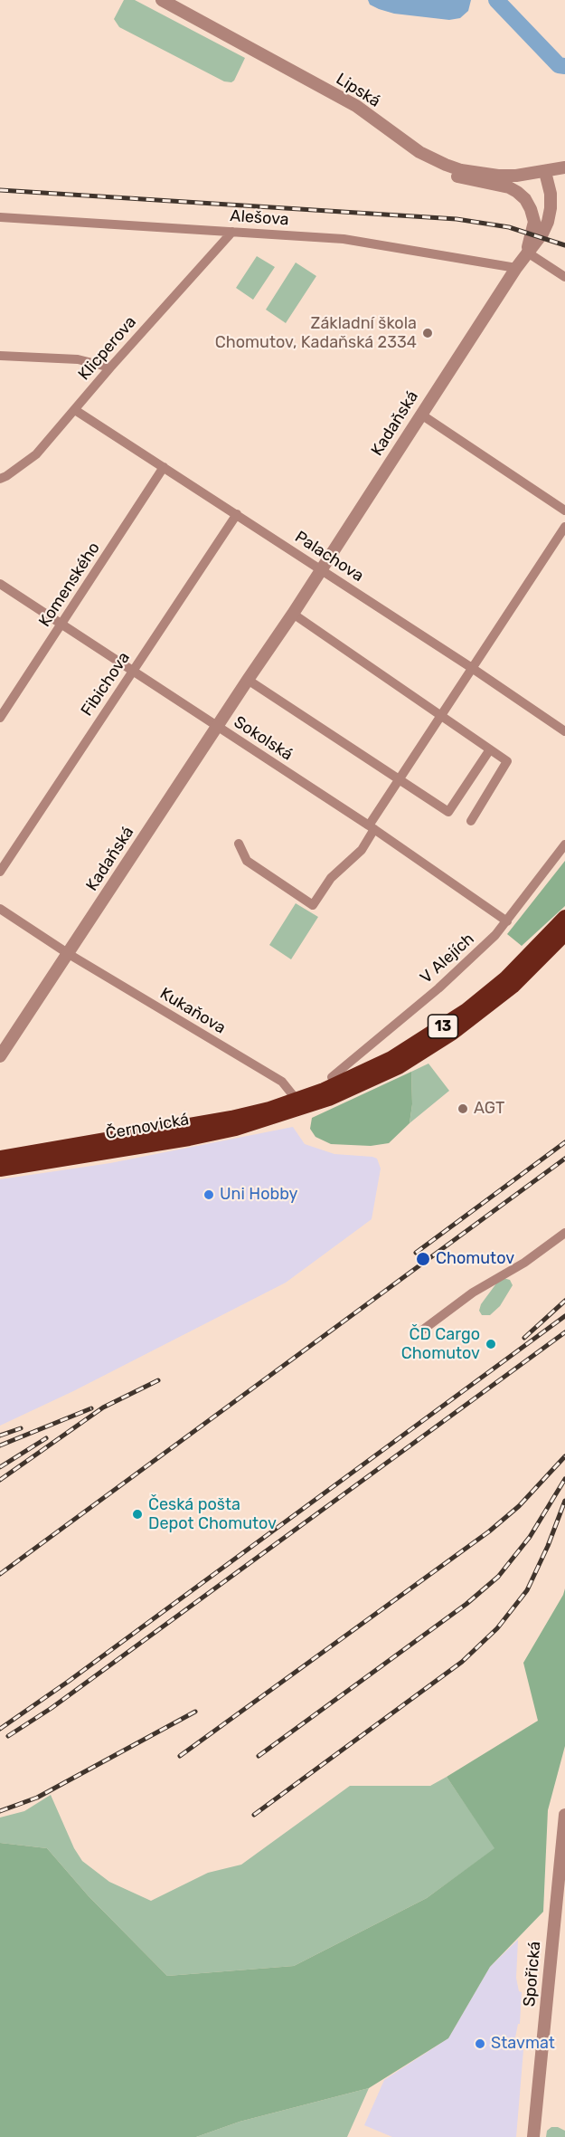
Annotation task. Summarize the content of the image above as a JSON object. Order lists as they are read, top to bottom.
{
  "streets": {
    "highway": ["13", "Černovická"],
    "street": [
      "Lipská",
      "Alešova",
      "Klicperova",
      "Kadaňská",
      "Palachova",
      "Komenského",
      "Fibichova",
      "Sokolská",
      "V Alejích",
      "Kukaňova",
      "Spořická"
    ]
  },
  "crossings": [
    ["Lipská", "Kadaňská"],
    ["Alešova", "Klicperova"],
    ["Alešova", "Kadaňská"],
    ["Klicperova", "Palachova"],
    ["Kadaňská", "Palachova"],
    ["Kadaňská", "Sokolská"],
    ["Kadaňská", "Kukaňova"],
    ["Palachova", "Komenského"],
    ["Palachova", "Fibichova"],
    ["Komenského", "Sokolská"],
    ["Fibichova", "Sokolská"],
    ["Sokolská", "V Alejích"],
    ["Kukaňova", "13"],
    ["Kukaňova", "Černovická"],
    ["13", "Černovická"]
  ],
  "places": [
    "Základní škola Chomutov, Kadaňská 2334",
    "AGT",
    "Uni Hobby",
    "Chomutov",
    "ČD Cargo Chomutov",
    "Česká pošta Depot Chomutov",
    "Stavmat"
  ]
}
